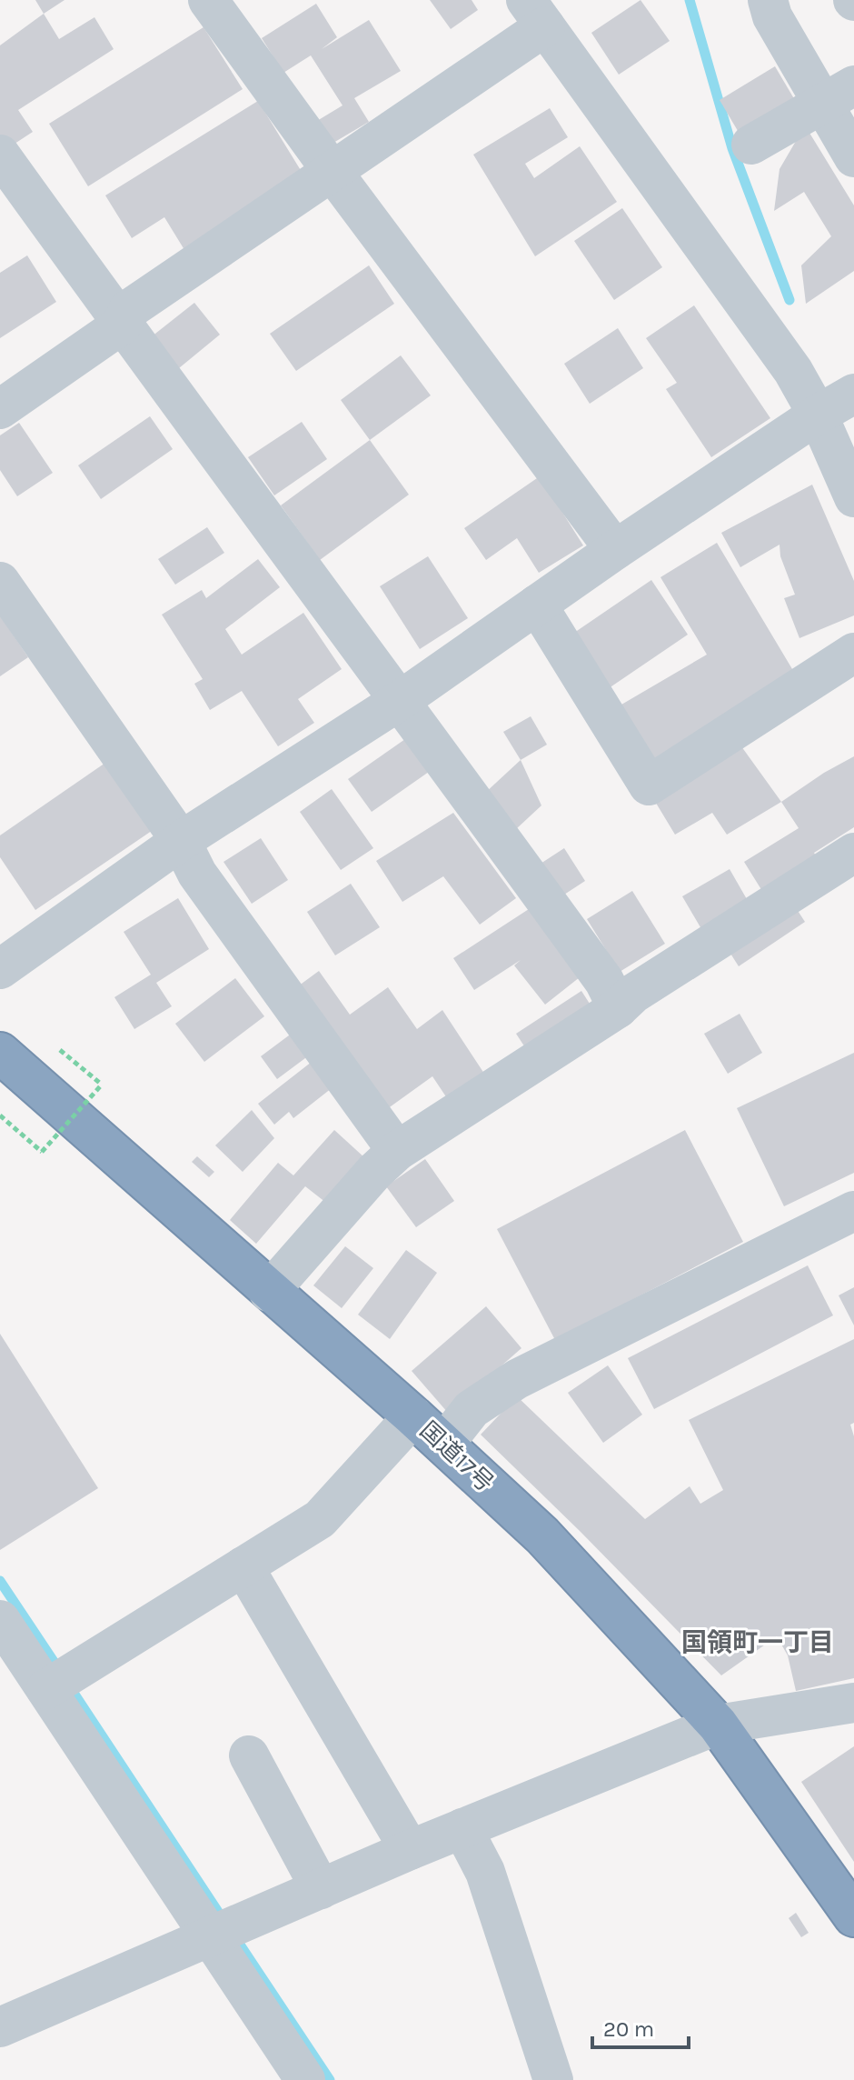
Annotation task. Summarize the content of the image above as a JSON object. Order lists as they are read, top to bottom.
{
  "streets": {
    "highway": ["国道17号"]
  },
  "districts": ["国領町一丁目"],
  "scale_bar": "20 m"
}
